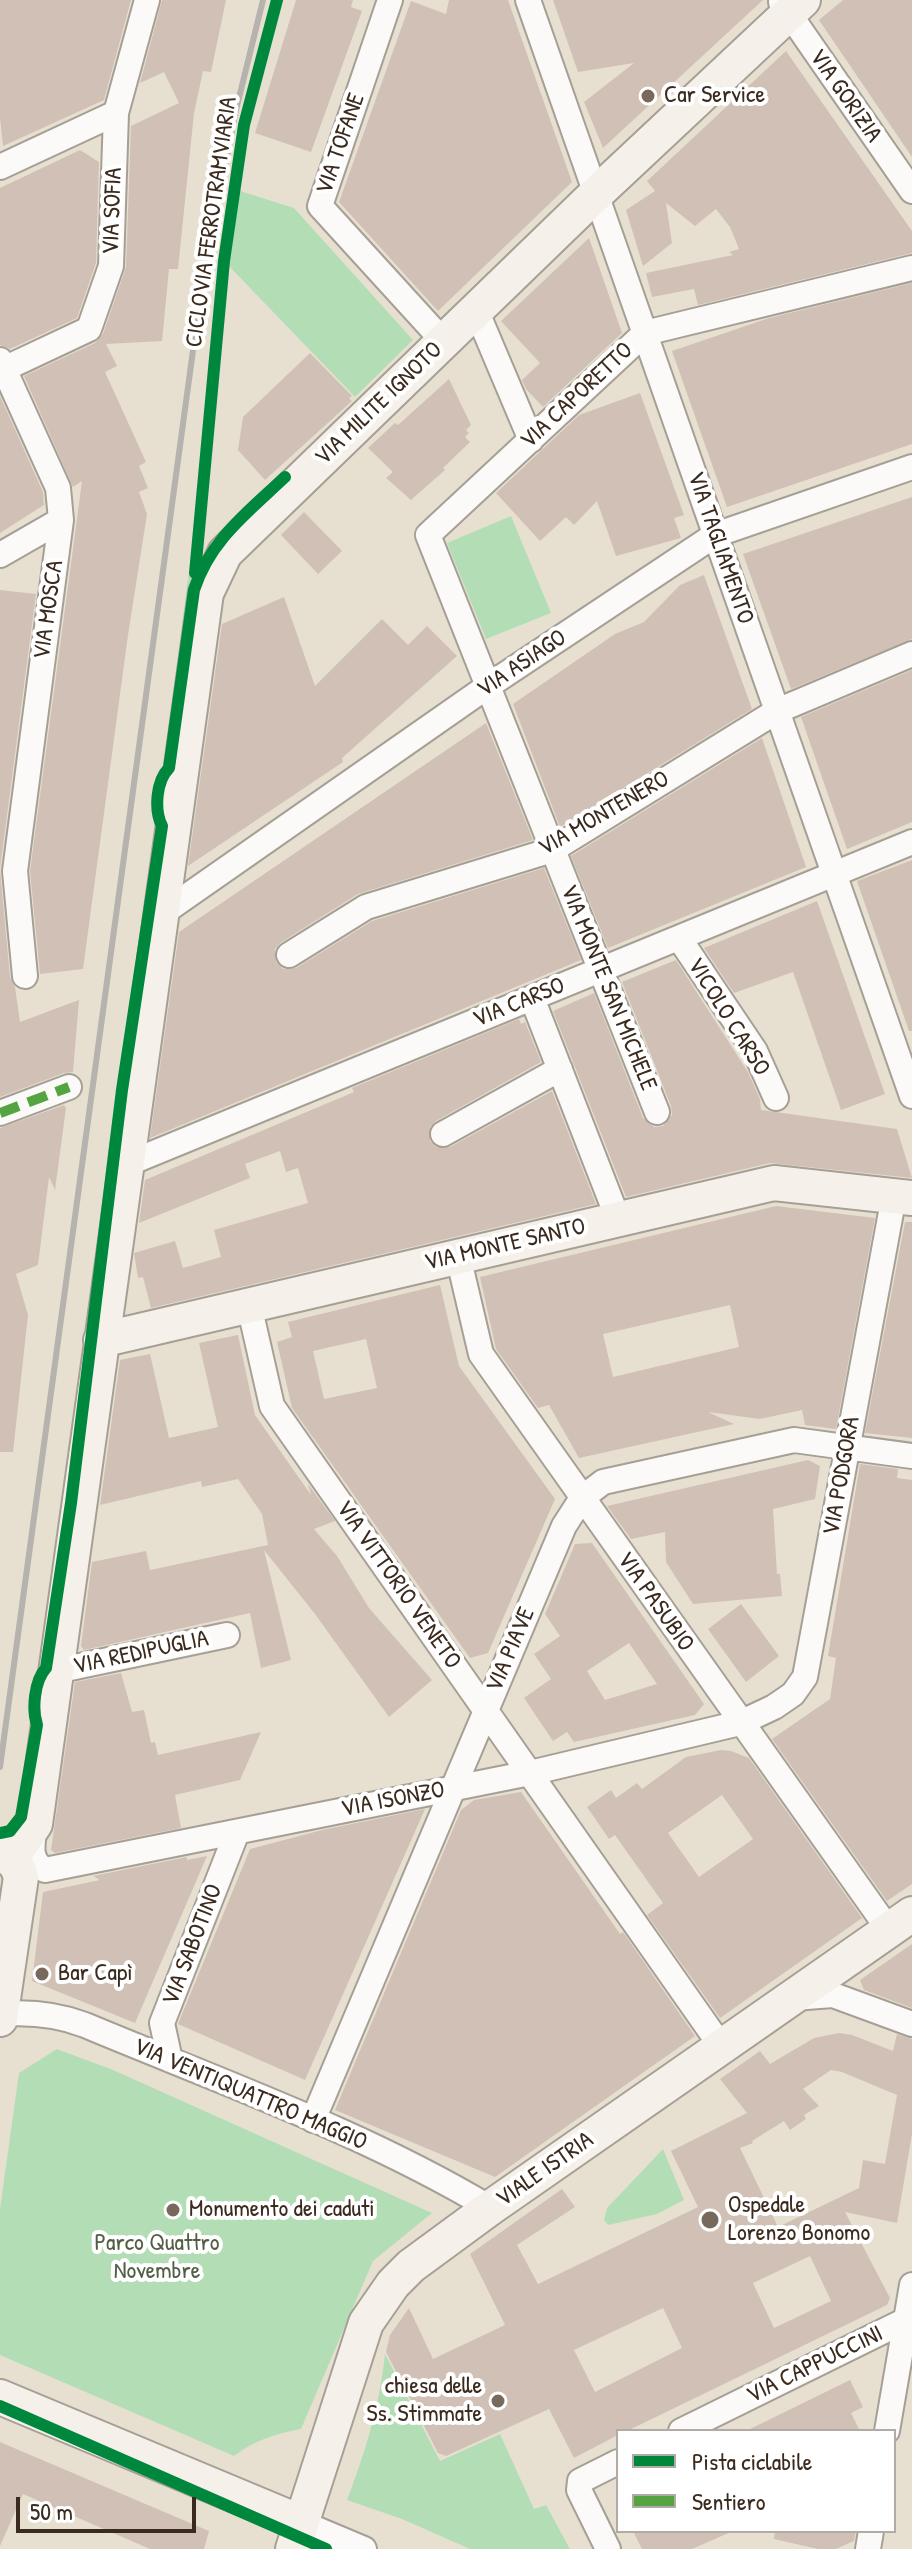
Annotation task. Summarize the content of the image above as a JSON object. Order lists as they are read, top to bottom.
{
  "streets": {
    "street": [
      "VIA GORIZIA",
      "VIA TOFANE",
      "VIA SOFIA",
      "VIA CAPORETTO",
      "VIA MILITE IGNOTO",
      "VIA TAGLIAMENTO",
      "VIA MOSCA",
      "VIA ASIAGO",
      "VIA MONTENERO",
      "VIA MONTE SAN MICHELE",
      "VIA CARSO",
      "VICOLO CARSO",
      "VIA MONTE SANTO",
      "VIA PODGORA",
      "VIA VITTORIO VENETO",
      "VIA PASUBIO",
      "VIA PIAVE",
      "VIA REDIPUGLIA",
      "VIA ISONZO",
      "VIA SABOTINO",
      "VIA VENTIQUATTRO MAGGIO",
      "VIALE ISTRIA",
      "VIA CAPPUCCINI"
    ],
    "cycle path": ["CICLOVIA FERROTRAMVIARIA"]
  },
  "crossings": [
    ["VIA GORIZIA", "VIA MILITE IGNOTO"],
    ["VIA TOFANE", "VIA MILITE IGNOTO"],
    ["VIA SOFIA", "VIA MOSCA"],
    ["VIA CAPORETTO", "VIA TAGLIAMENTO"],
    ["VIA CAPORETTO", "VIA ASIAGO"],
    ["VIA CAPORETTO", "VIA MONTE SAN MICHELE"],
    ["VIA MILITE IGNOTO", "VIA TAGLIAMENTO"],
    ["VIA MILITE IGNOTO", "VIA ASIAGO"],
    ["VIA MILITE IGNOTO", "VIA CARSO"],
    ["VIA MILITE IGNOTO", "VIA MONTE SANTO"],
    ["VIA MILITE IGNOTO", "VIA REDIPUGLIA"],
    ["VIA MILITE IGNOTO", "VIA ISONZO"],
    ["VIA TAGLIAMENTO", "VIA ASIAGO"],
    ["VIA TAGLIAMENTO", "VIA MONTENERO"],
    ["VIA TAGLIAMENTO", "VIA CARSO"],
    ["VIA ASIAGO", "VIA MONTE SAN MICHELE"],
    ["VIA MONTENERO", "VIA MONTE SAN MICHELE"],
    ["VIA MONTE SAN MICHELE", "VIA CARSO"],
    ["VIA CARSO", "VICOLO CARSO"],
    ["VIA MONTE SANTO", "VIA PODGORA"],
    ["VIA MONTE SANTO", "VIA VITTORIO VENETO"],
    ["VIA MONTE SANTO", "VIA PASUBIO"],
    ["VIA PODGORA", "VIA PASUBIO"],
    ["VIA PODGORA", "VIA ISONZO"],
    ["VIA VITTORIO VENETO", "VIA PIAVE"],
    ["VIA VITTORIO VENETO", "VIA ISONZO"],
    ["VIA VITTORIO VENETO", "VIALE ISTRIA"],
    ["VIA PASUBIO", "VIA PIAVE"],
    ["VIA PASUBIO", "VIA ISONZO"],
    ["VIA PASUBIO", "VIALE ISTRIA"],
    ["VIA PIAVE", "VIA ISONZO"],
    ["VIA PIAVE", "VIA VENTIQUATTRO MAGGIO"],
    ["VIA ISONZO", "VIA SABOTINO"],
    ["VIA SABOTINO", "VIA VENTIQUATTRO MAGGIO"],
    ["VIA VENTIQUATTRO MAGGIO", "VIALE ISTRIA"]
  ],
  "parks": ["Parco Quattro Novembre"],
  "places": [
    "Car Service",
    "Bar Capì",
    "Monumento dei caduti",
    "Ospedale Lorenzo Bonomo",
    "chiesa delle Ss. Stimmate"
  ],
  "legend": ["Pista ciclabile", "Sentiero"],
  "scale_bar": "50 m"
}
